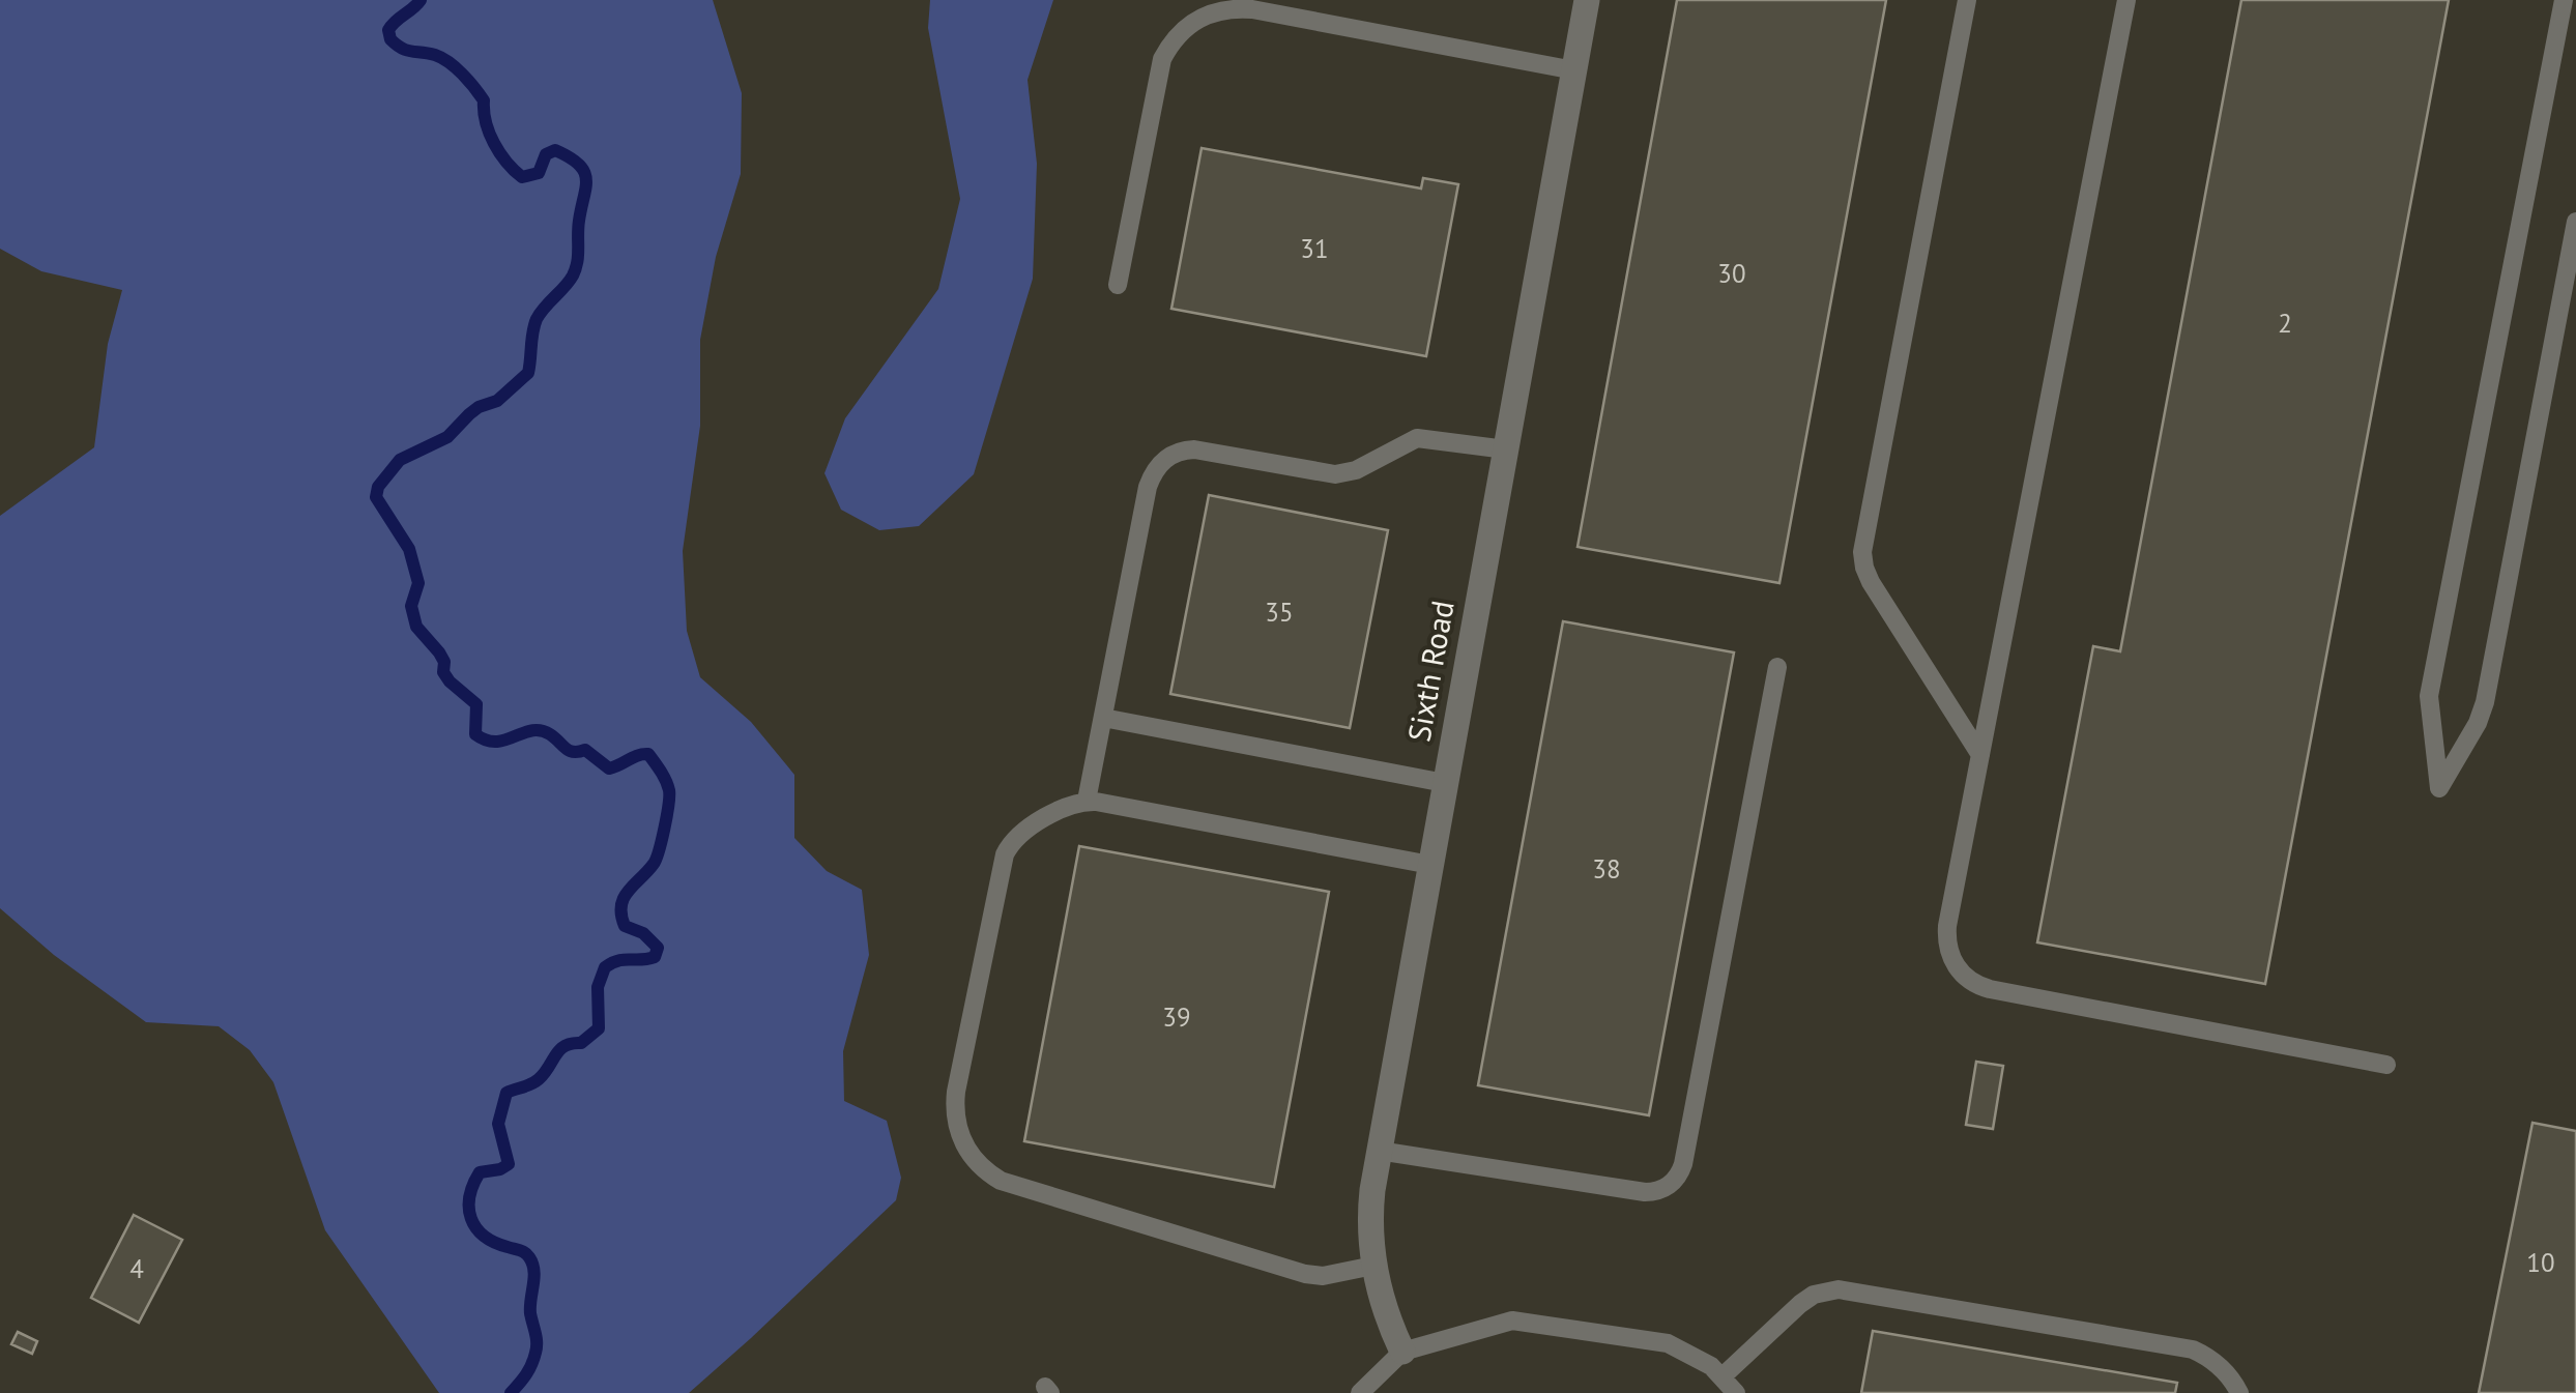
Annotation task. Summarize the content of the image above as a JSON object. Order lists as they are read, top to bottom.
{
  "streets": {
    "street": ["Sixth Road"]
  },
  "house_numbers": [
    "31",
    "30",
    "2",
    "35",
    "38",
    "39",
    "10",
    "4"
  ]
}
